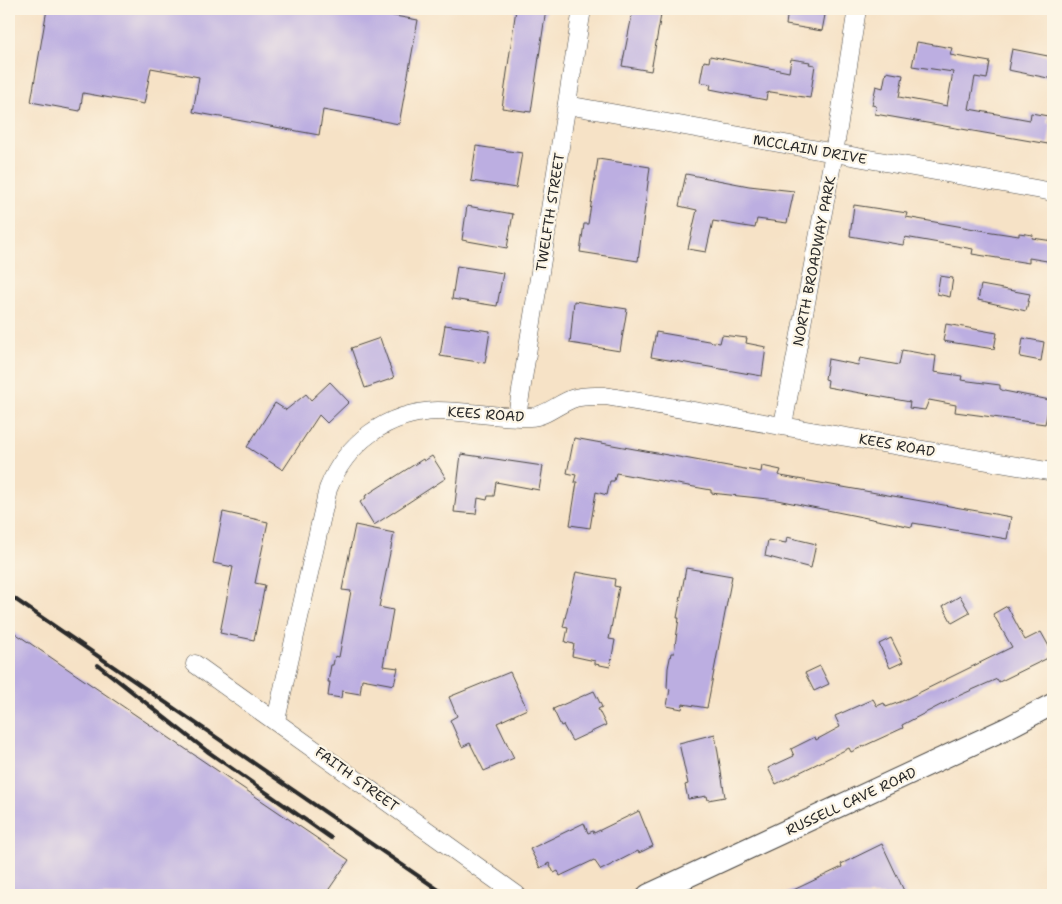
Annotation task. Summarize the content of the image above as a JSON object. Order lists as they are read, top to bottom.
{
  "streets": {
    "street": [
      "MCCLAIN DRIVE",
      "TWELFTH STREET",
      "NORTH BROADWAY PARK",
      "KEES ROAD",
      "FAITH STREET",
      "RUSSELL CAVE ROAD"
    ]
  },
  "crossings": [
    ["MCCLAIN DRIVE", "TWELFTH STREET"],
    ["MCCLAIN DRIVE", "NORTH BROADWAY PARK"],
    ["TWELFTH STREET", "KEES ROAD"],
    ["NORTH BROADWAY PARK", "KEES ROAD"],
    ["KEES ROAD", "FAITH STREET"]
  ]
}
